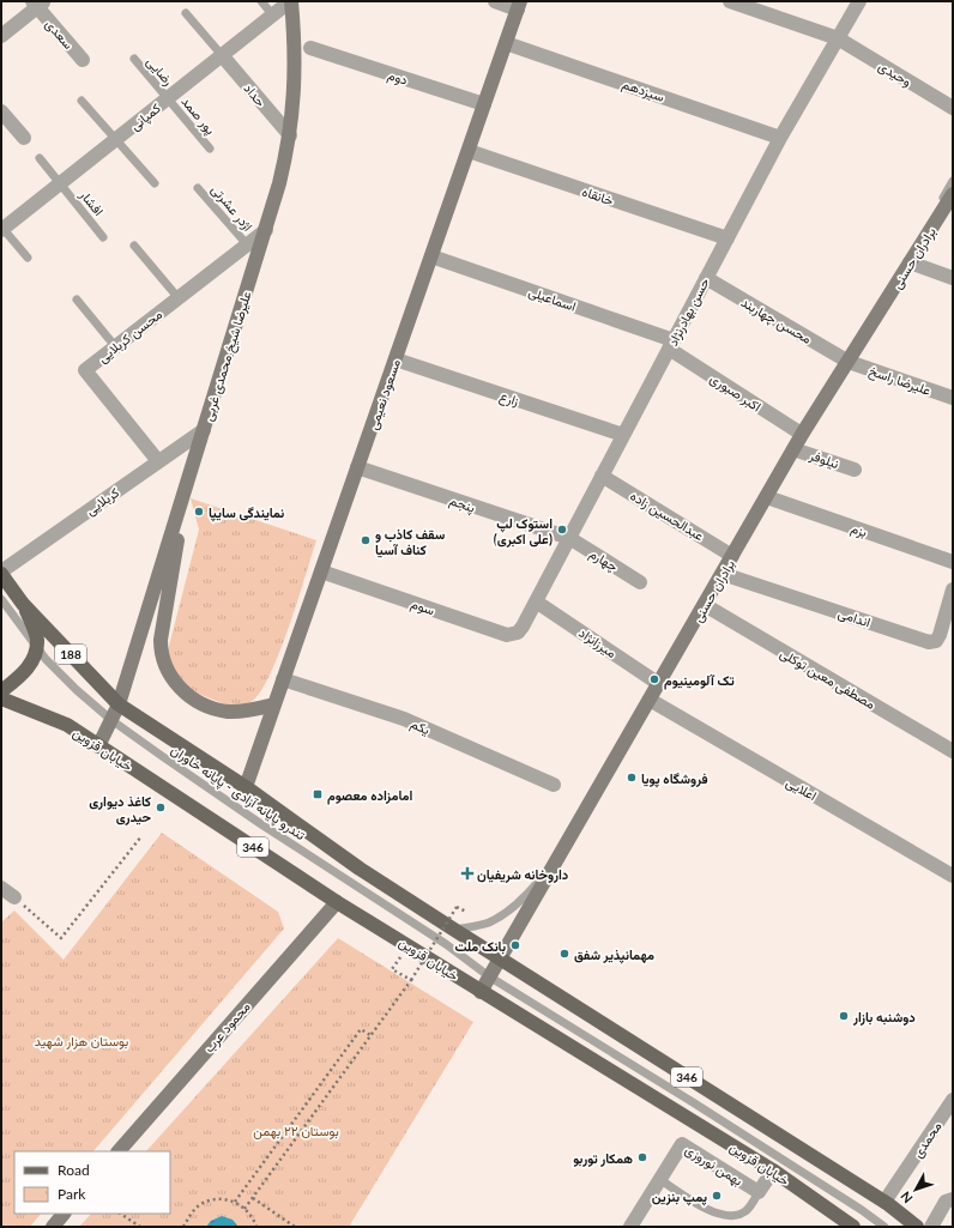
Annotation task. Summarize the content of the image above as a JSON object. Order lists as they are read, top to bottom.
{
  "streets": {
    "main road": [
      "برادران حسنی",
      "علیرضا شیخ محمدی غربی",
      "مسعود نعیمی",
      "188",
      "خیابان قزوین",
      "346",
      "محمود عرب"
    ],
    "street": [
      "سعدی",
      "وحیدی",
      "دوم",
      "سیزدهم",
      "حداد",
      "کمپانی",
      "خانقاه",
      "اسماعیلی",
      "حسن بهادرنژاد",
      "محسن چهاربند",
      "محسن کربلایی",
      "علیرضا راسخ",
      "اکبر صبوری",
      "زارع",
      "نیلوفر",
      "کربلایی",
      "پنجم",
      "عبدالحسین زاده",
      "بزم",
      "چهارم",
      "سوم",
      "اندامی",
      "ميرزانژاد",
      "مصطفی معین توکلی",
      "یکم",
      "اعلایی",
      "محمدی",
      "بهمن نوروزی"
    ],
    "lane": [
      "رضایی",
      "پور صمد",
      "افشار",
      "اژدر عشرتی",
      "تندرو پایانه آزادی - پایانه خاوران"
    ]
  },
  "crossings": [
    ["رضایی", "پور صمد"],
    ["رضایی", "کمپانی"],
    ["وحیدی", "حسن بهادرنژاد"],
    ["دوم", "مسعود نعیمی"],
    ["سیزدهم", "حسن بهادرنژاد"],
    ["سیزدهم", "مسعود نعیمی"],
    ["حداد", "کمپانی"],
    ["حداد", "علیرضا شیخ محمدی غربی"],
    ["پور صمد", "کمپانی"],
    ["کمپانی", "افشار"],
    ["کمپانی", "علیرضا شیخ محمدی غربی"],
    ["خانقاه", "حسن بهادرنژاد"],
    ["خانقاه", "مسعود نعیمی"],
    ["اژدر عشرتی", "محسن کربلایی"],
    ["برادران حسنی", "محسن چهاربند"],
    ["برادران حسنی", "علیرضا راسخ"],
    ["برادران حسنی", "اکبر صبوری"],
    ["برادران حسنی", "نیلوفر"],
    ["برادران حسنی", "عبدالحسین زاده"],
    ["برادران حسنی", "بزم"],
    ["برادران حسنی", "اندامی"],
    ["برادران حسنی", "ميرزانژاد"],
    ["برادران حسنی", "مصطفی معین توکلی"],
    ["برادران حسنی", "خیابان قزوین"],
    ["برادران حسنی", "اعلایی"],
    ["برادران حسنی", "تندرو پایانه آزادی - پایانه خاوران"],
    ["برادران حسنی", "346"],
    ["اسماعیلی", "حسن بهادرنژاد"],
    ["اسماعیلی", "اکبر صبوری"],
    ["اسماعیلی", "مسعود نعیمی"],
    ["حسن بهادرنژاد", "محسن چهاربند"],
    ["حسن بهادرنژاد", "اکبر صبوری"],
    ["حسن بهادرنژاد", "زارع"],
    ["حسن بهادرنژاد", "پنجم"],
    ["حسن بهادرنژاد", "عبدالحسین زاده"],
    ["حسن بهادرنژاد", "چهارم"],
    ["حسن بهادرنژاد", "سوم"],
    ["حسن بهادرنژاد", "ميرزانژاد"],
    ["محسن چهاربند", "علیرضا راسخ"],
    ["محسن کربلایی", "علیرضا شیخ محمدی غربی"],
    ["محسن کربلایی", "کربلایی"],
    ["علیرضا شیخ محمدی غربی", "کربلایی"],
    ["علیرضا شیخ محمدی غربی", "188"],
    ["علیرضا شیخ محمدی غربی", "خیابان قزوین"],
    ["علیرضا شیخ محمدی غربی", "تندرو پایانه آزادی - پایانه خاوران"],
    ["علیرضا شیخ محمدی غربی", "346"],
    ["مسعود نعیمی", "زارع"],
    ["مسعود نعیمی", "پنجم"],
    ["مسعود نعیمی", "سوم"],
    ["مسعود نعیمی", "یکم"],
    ["مسعود نعیمی", "346"],
    ["کربلایی", "188"],
    ["پنجم", "چهارم"],
    ["188", "تندرو پایانه آزادی - پایانه خاوران"],
    ["188", "346"],
    ["خیابان قزوین", "محمود عرب"],
    ["346", "محمدی"]
  ],
  "parks": ["بوستان هزار شهید", "بوستان ۲۲ بهمن"],
  "places": {
    "other": [
      "نمایندگی سایپا",
      "استوک لپ (علی اکبری)",
      "سقف کاذب و کناف آسیا",
      "تک آلومینیوم",
      "فروشگاه پویا",
      "کاغذ دیواری حیدری",
      "بانک ملت",
      "مهمانپذیر شفق",
      "دوشنبه بازار",
      "همکار توربو",
      "پمپ بنزین"
    ],
    "transit": ["امامزاده معصوم"],
    "health": ["داروخانه شریفیان"]
  },
  "legend": ["Road", "Park"],
  "north": "bottom left"
}
